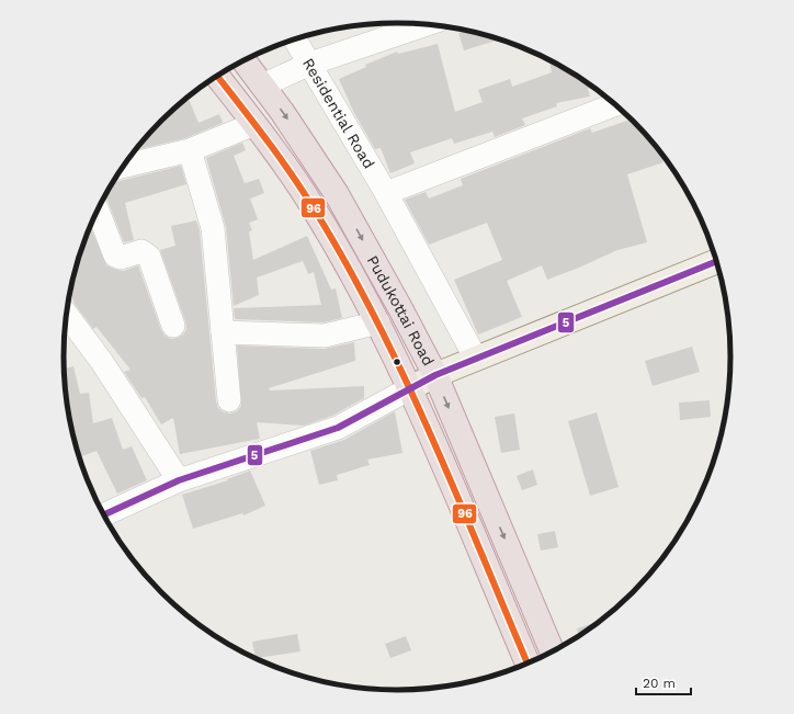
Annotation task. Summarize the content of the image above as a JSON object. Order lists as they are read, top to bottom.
{
  "streets": {
    "highway": ["Pudukottai Road"],
    "street": ["Residential Road"]
  },
  "lines": ["transit line 96", "transit line 5"],
  "scale_bar": "20 m"
}
